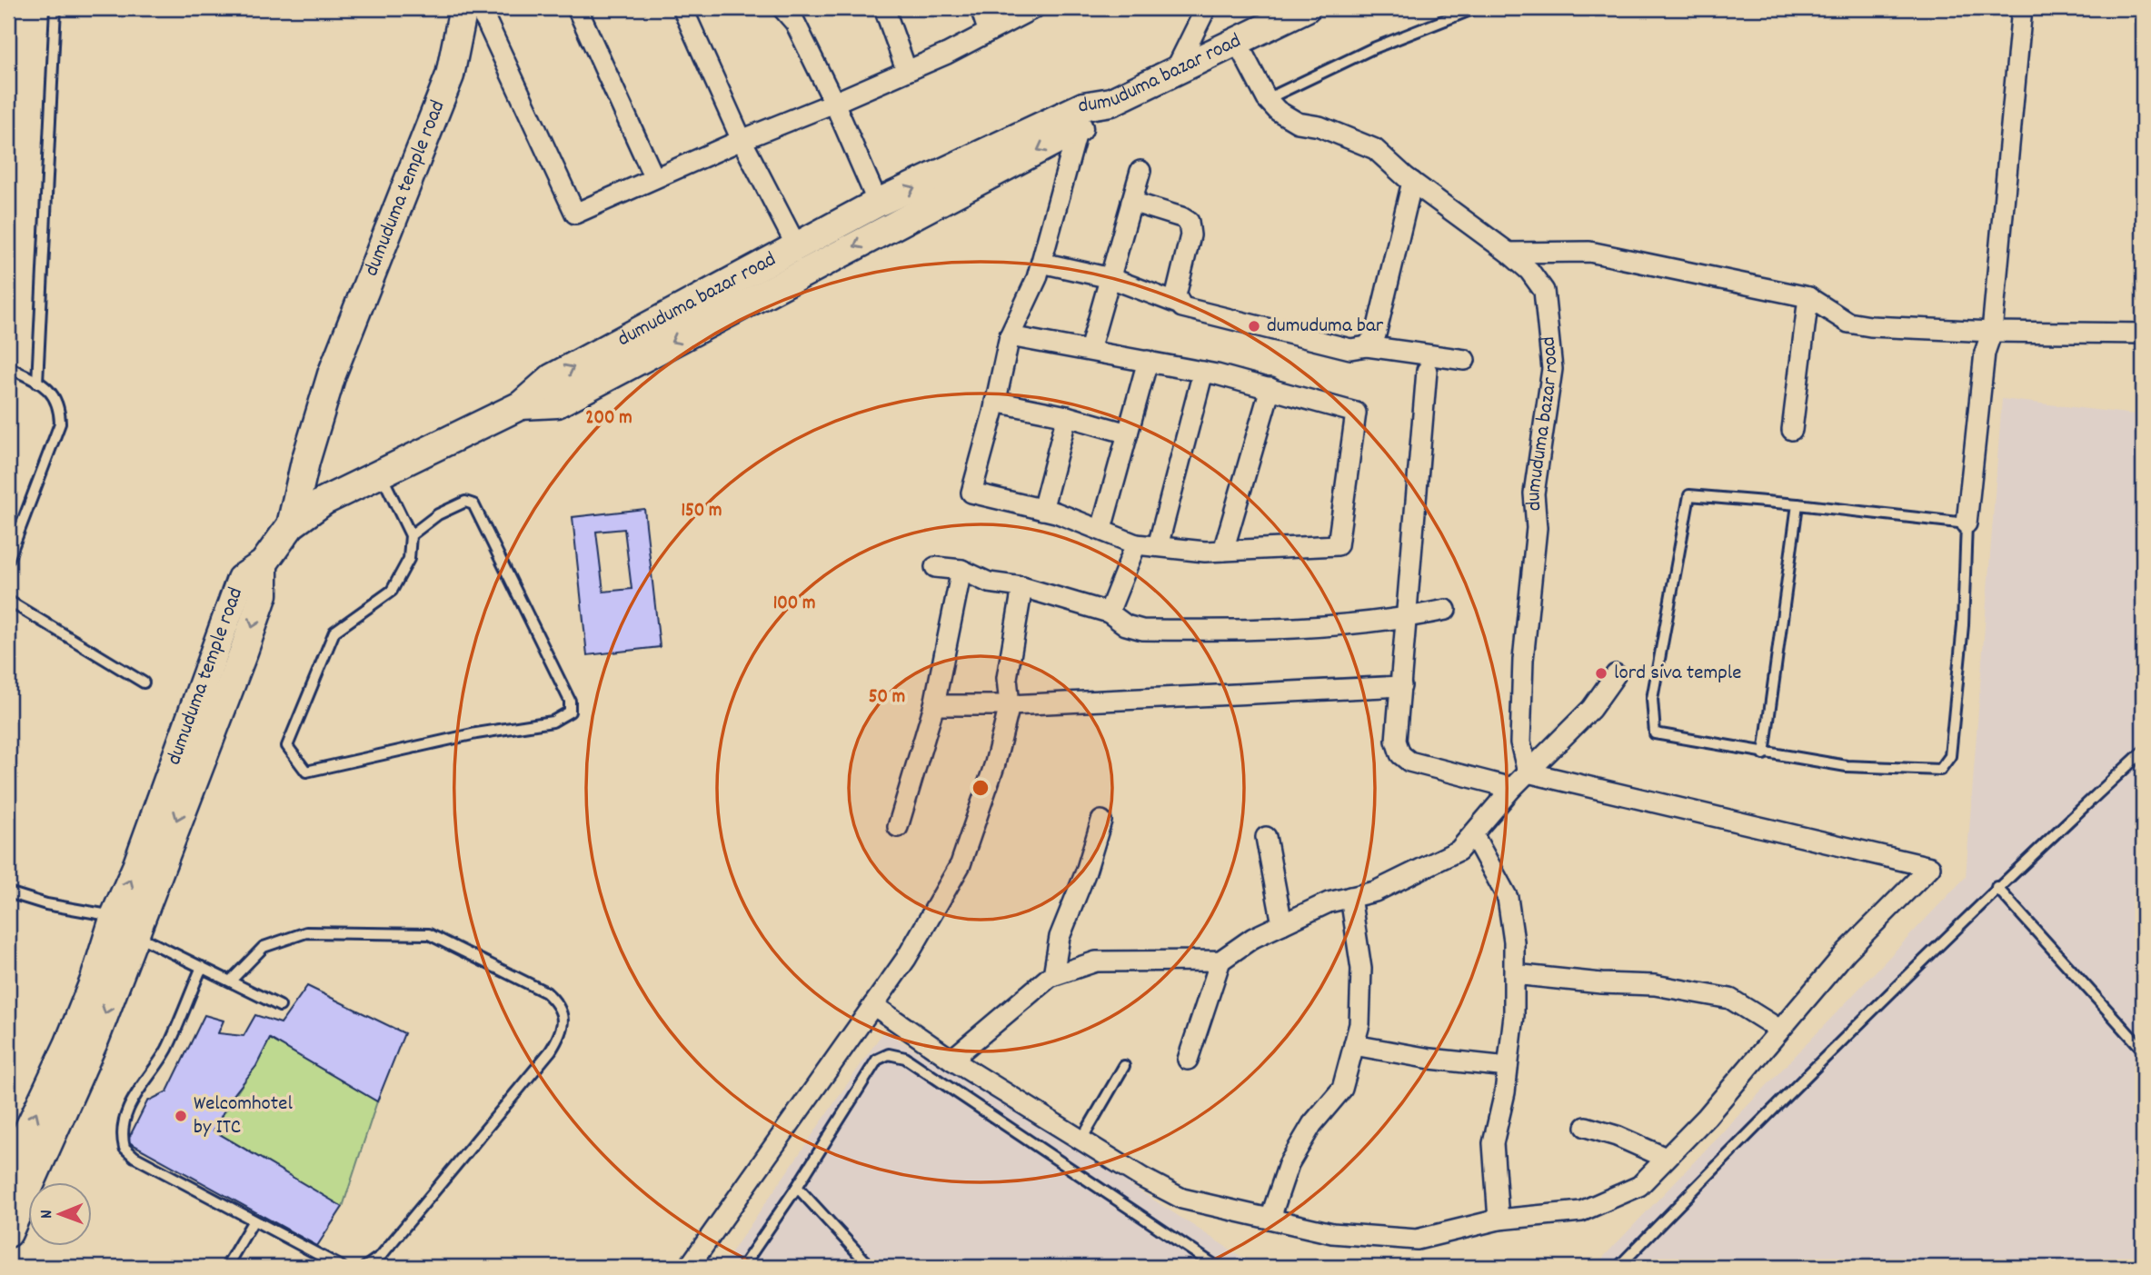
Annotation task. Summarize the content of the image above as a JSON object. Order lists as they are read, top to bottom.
{
  "streets": {
    "street": ["dumuduma bazar road", "dumuduma temple road"]
  },
  "crossings": [
    ["dumuduma bazar road", "dumuduma temple road"]
  ],
  "places": ["dumuduma bar", "lord siva temple", "Welcomhotel by ITC"],
  "north": "left",
  "rings": [
    "200 m",
    "150 m",
    "100 m",
    "50 m"
  ]
}
